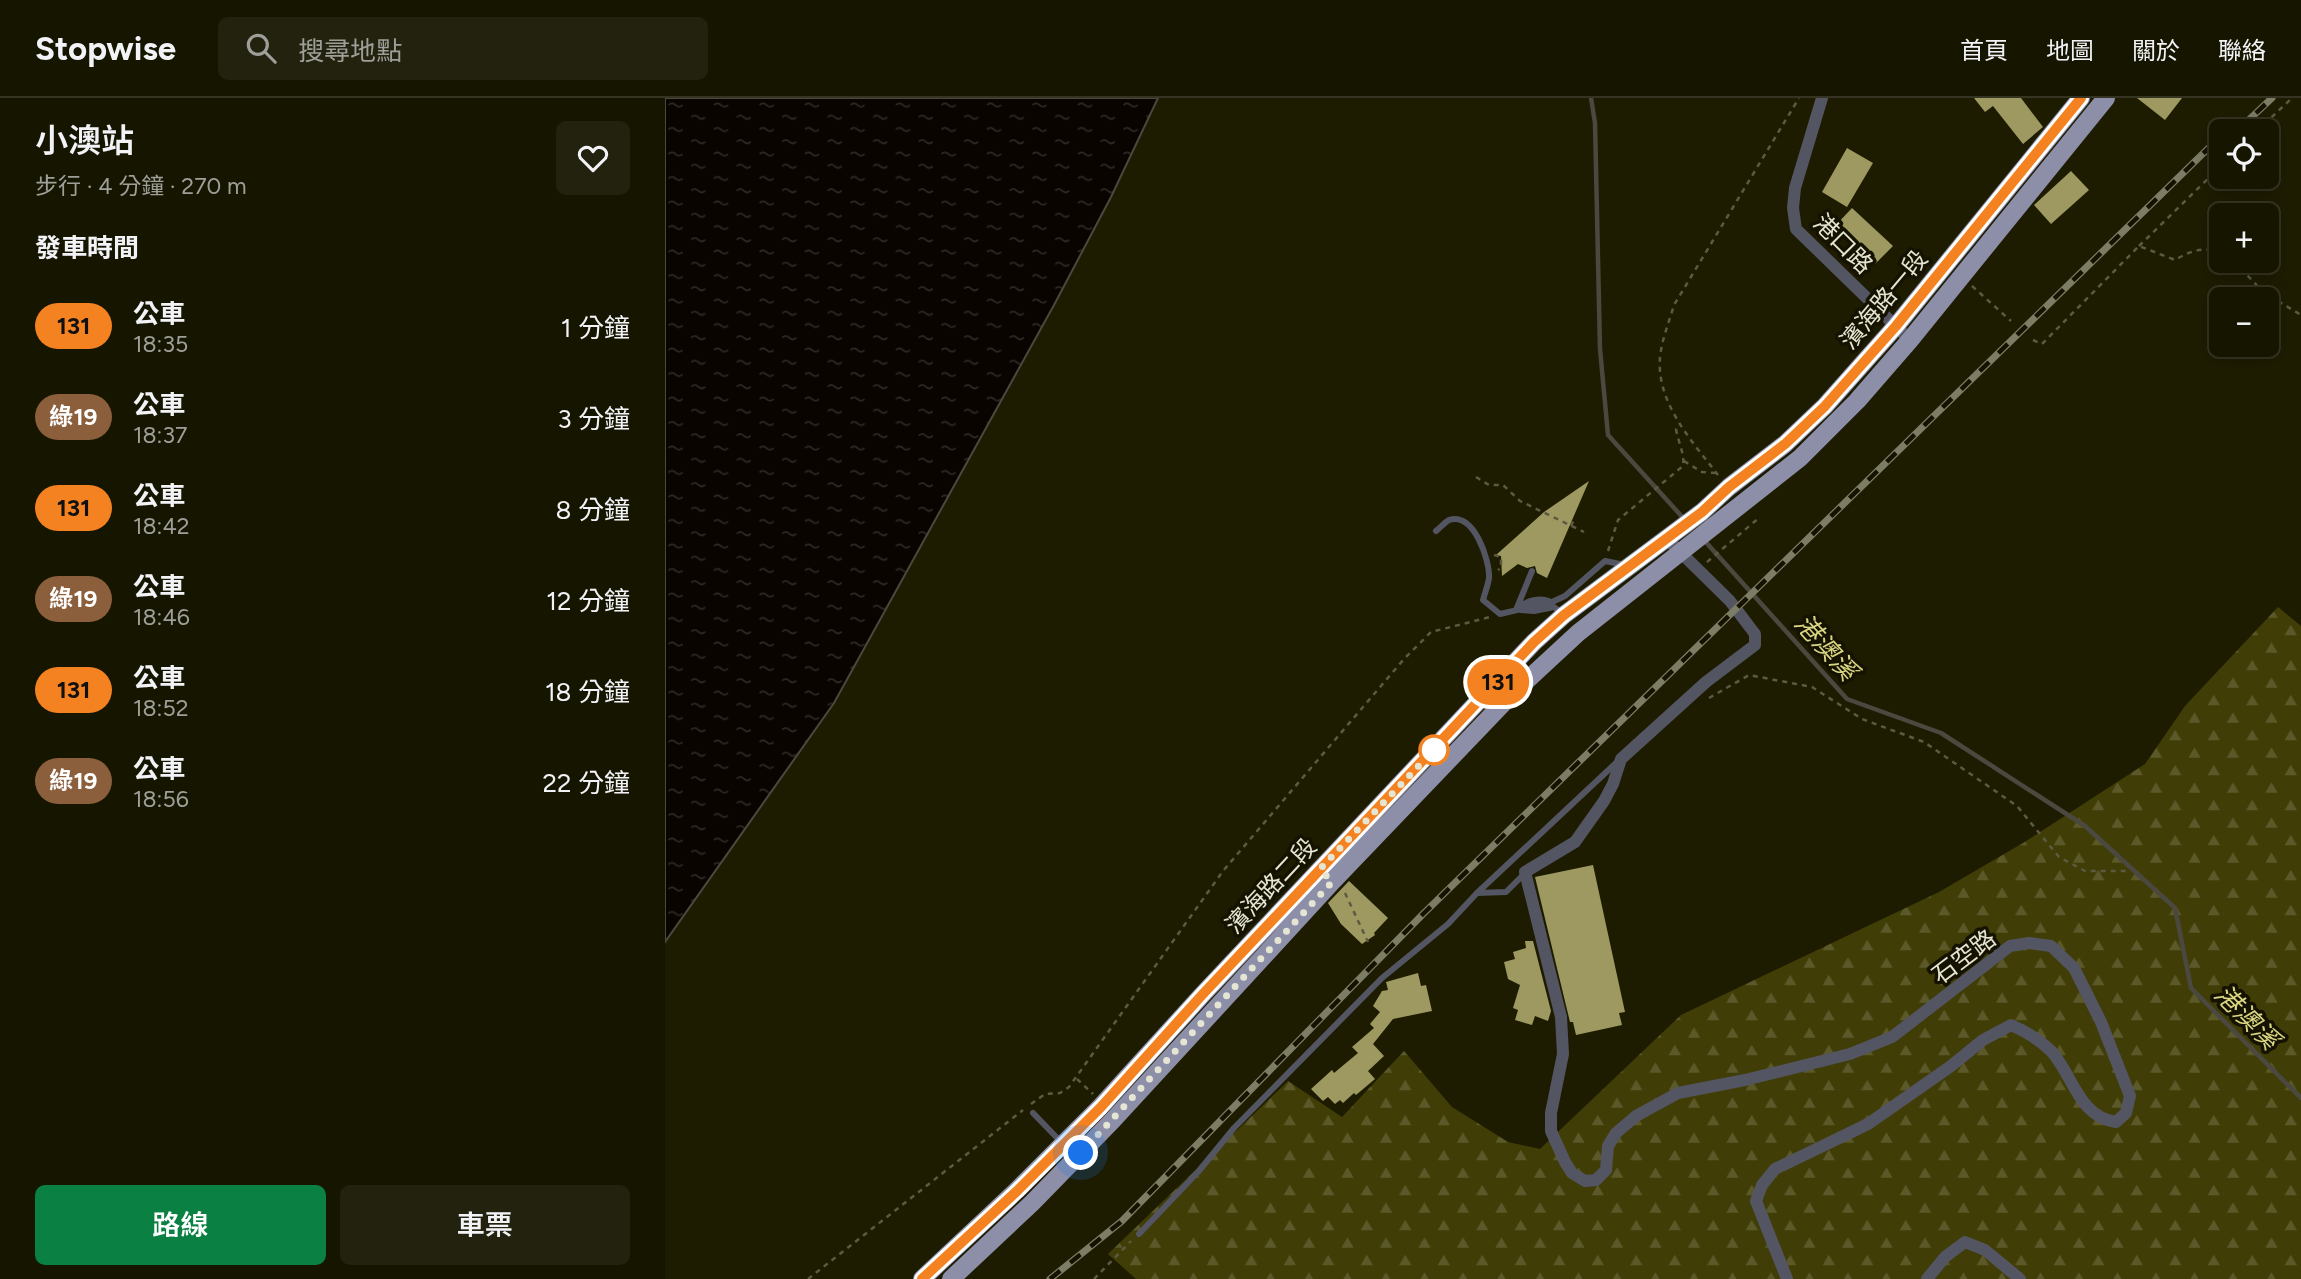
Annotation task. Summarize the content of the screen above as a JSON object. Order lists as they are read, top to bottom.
{
  "streets": {
    "main road": ["濱海路一段", "濱海路二段"],
    "street": ["港口路", "石空路"]
  },
  "crossings": [
    ["港口路", "濱海路一段"],
    ["濱海路一段", "濱海路二段"]
  ],
  "water": ["港澳溪"],
  "lines": ["bus line 131"],
  "page": {
    "header": "Stopwise",
    "search": "搜尋地點",
    "nav": [
      "首頁",
      "地圖",
      "關於",
      "聯絡"
    ],
    "heading": [
      ["小澳站", "步行 · 4 分鐘 · 270 m"],
      "發車時間"
    ],
    "on_map": "131",
    "map_buttons": ["+", "−"],
    "list": [
      {
        "mark": "131",
        "name": "公車",
        "note": "18:35",
        "value": "1 分鐘"
      },
      {
        "mark": "綠19",
        "name": "公車",
        "note": "18:37",
        "value": "3 分鐘"
      },
      {
        "mark": "131",
        "name": "公車",
        "note": "18:42",
        "value": "8 分鐘"
      },
      {
        "mark": "綠19",
        "name": "公車",
        "note": "18:46",
        "value": "12 分鐘"
      },
      {
        "mark": "131",
        "name": "公車",
        "note": "18:52",
        "value": "18 分鐘"
      },
      {
        "mark": "綠19",
        "name": "公車",
        "note": "18:56",
        "value": "22 分鐘"
      }
    ],
    "buttons": ["路線", "車票"]
  }
}
